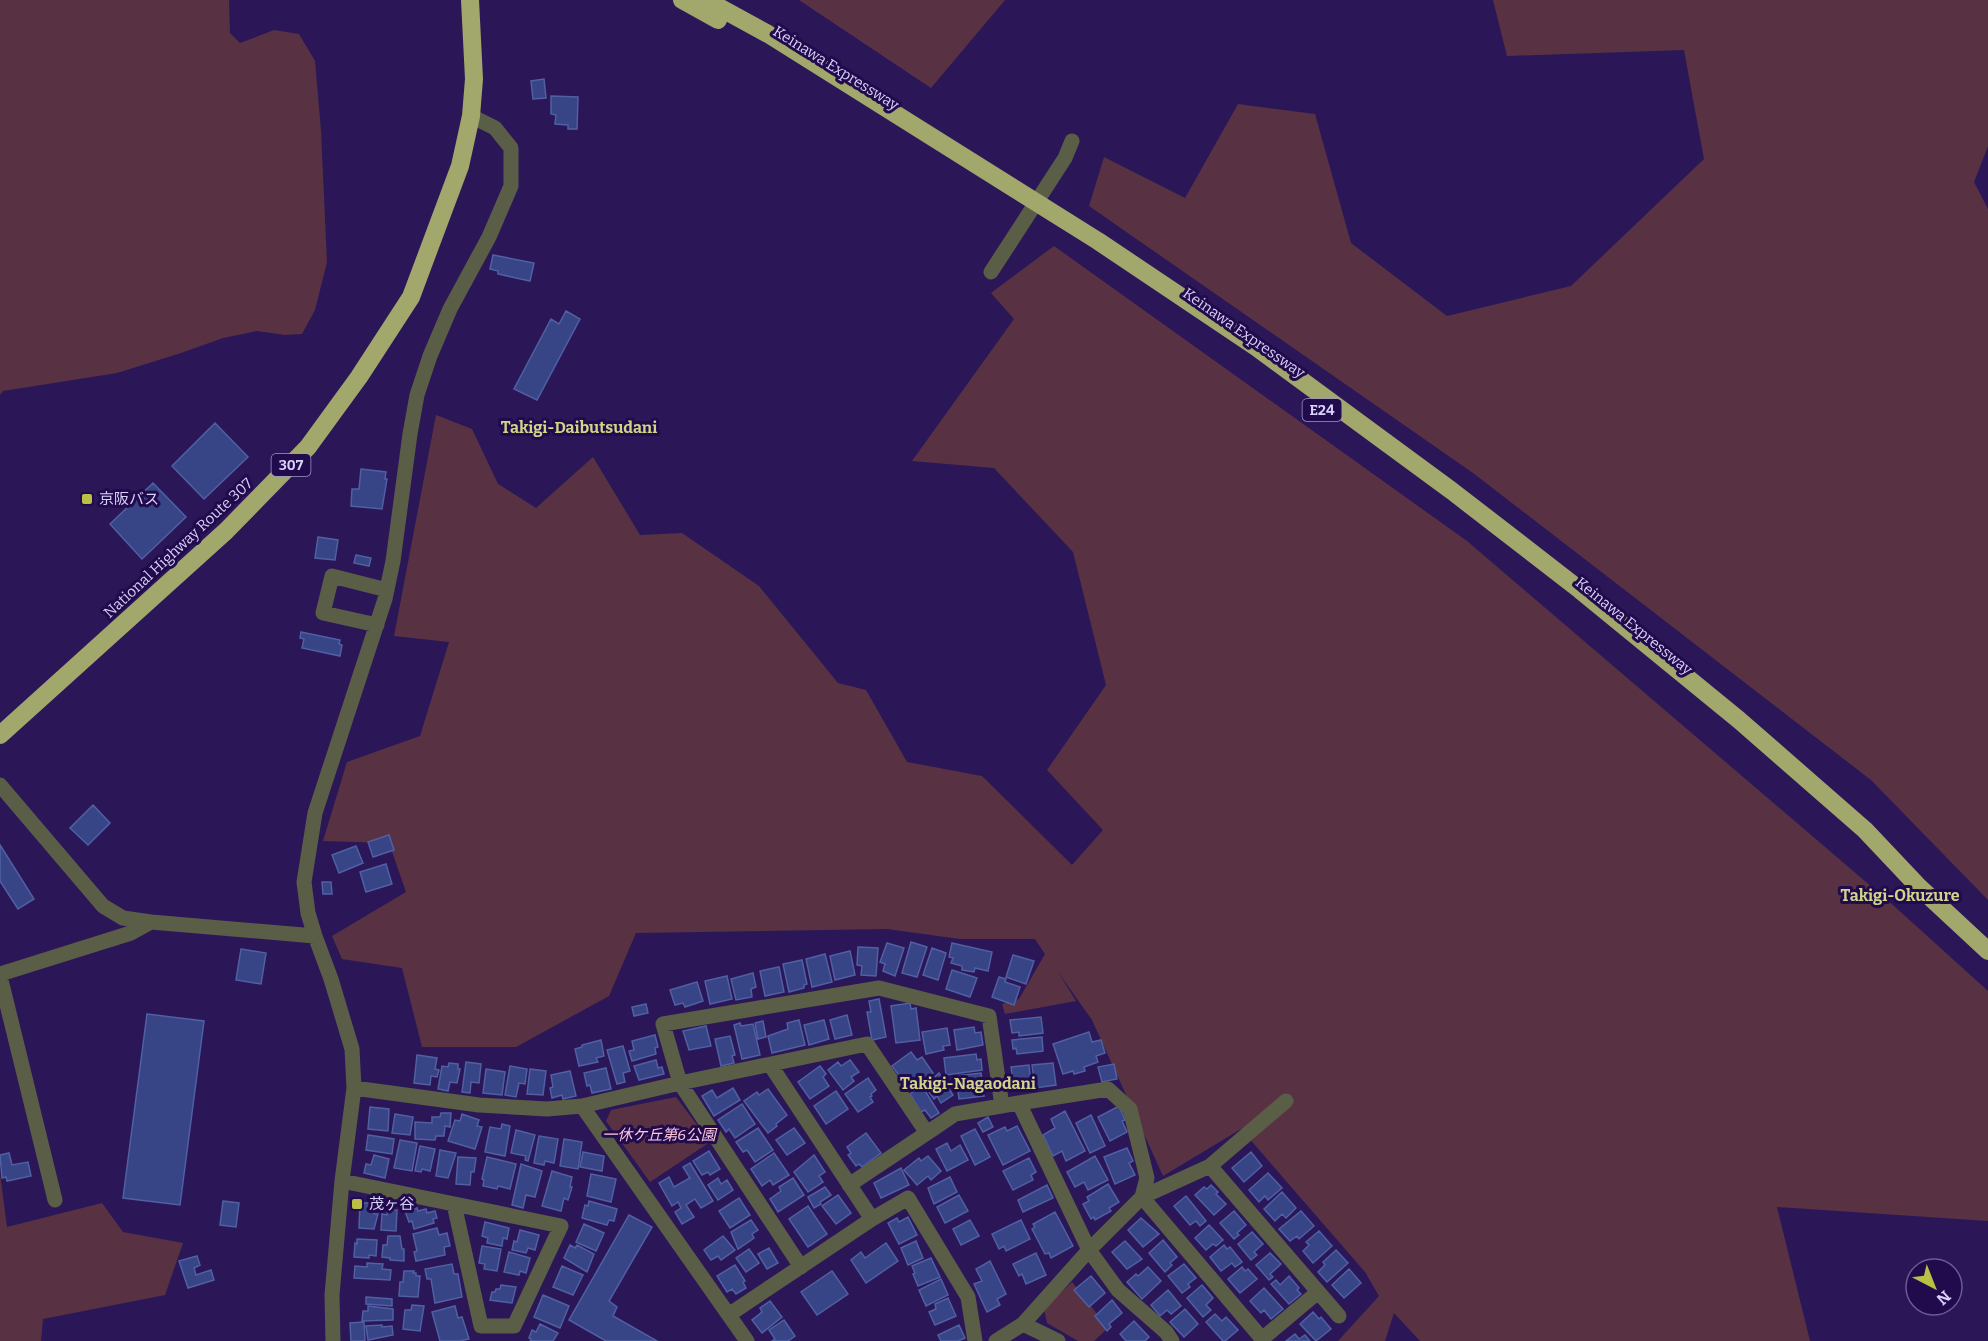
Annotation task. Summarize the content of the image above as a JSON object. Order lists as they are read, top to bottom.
{
  "streets": {
    "highway": [
      "Keinawa Expressway",
      "E24",
      "307",
      "National Highway Route 307"
    ]
  },
  "districts": ["Takigi-Daibutsudani", "Takigi-Okuzure", "Takigi-Nagaodani"],
  "parks": ["一休ケ丘第6公園"],
  "places": {
    "transit": ["京阪バス", "茂ヶ谷"]
  },
  "north": "bottom right"
}
